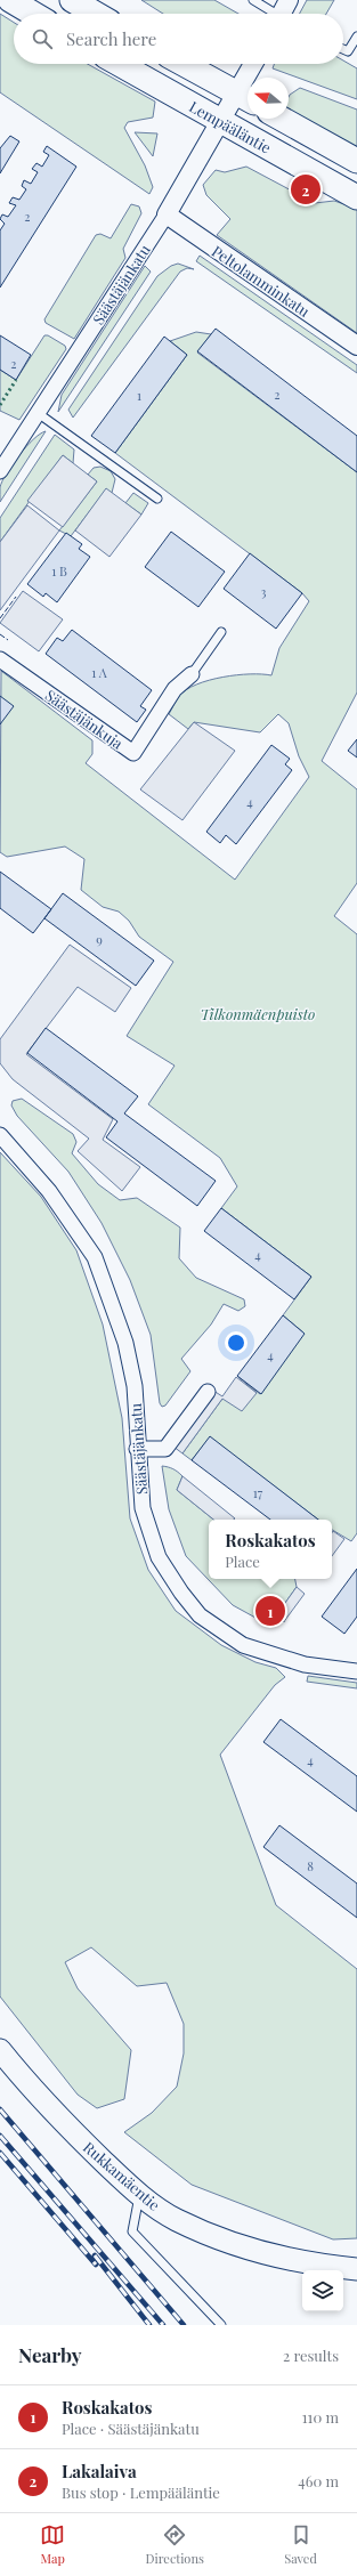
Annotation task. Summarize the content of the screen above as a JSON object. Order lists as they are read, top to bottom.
{
  "streets": {
    "main road": ["Lempääläntie", "Rukkamäentie"],
    "street": ["Peltolamminkatu", "Säästäjänkatu", "Säästäjänkuja"]
  },
  "crossings": [
    ["Lempääläntie", "Säästäjänkatu"],
    ["Peltolamminkatu", "Säästäjänkatu"]
  ],
  "parks": ["Tilkonmäenpuisto"],
  "house_numbers": [
    "2",
    "2",
    "2",
    "1",
    "1 B",
    "3",
    "1 A",
    "4",
    "9",
    "4",
    "4",
    "17",
    "4",
    "8"
  ],
  "north": "left",
  "page": {
    "search": "Search here",
    "pins": ["2", "1"],
    "popup": ["Roskakatos", "Place"],
    "heading": ["Nearby", "2 results"],
    "list": [
      {
        "mark": "1",
        "name": "Roskakatos",
        "note": "Place · Säästäjänkatu",
        "value": "110 m"
      },
      {
        "mark": "2",
        "name": "Lakalaiva",
        "note": "Bus stop · Lempääläntie",
        "value": "460 m"
      }
    ],
    "nav": ["Map", "Directions", "Saved"]
  }
}
